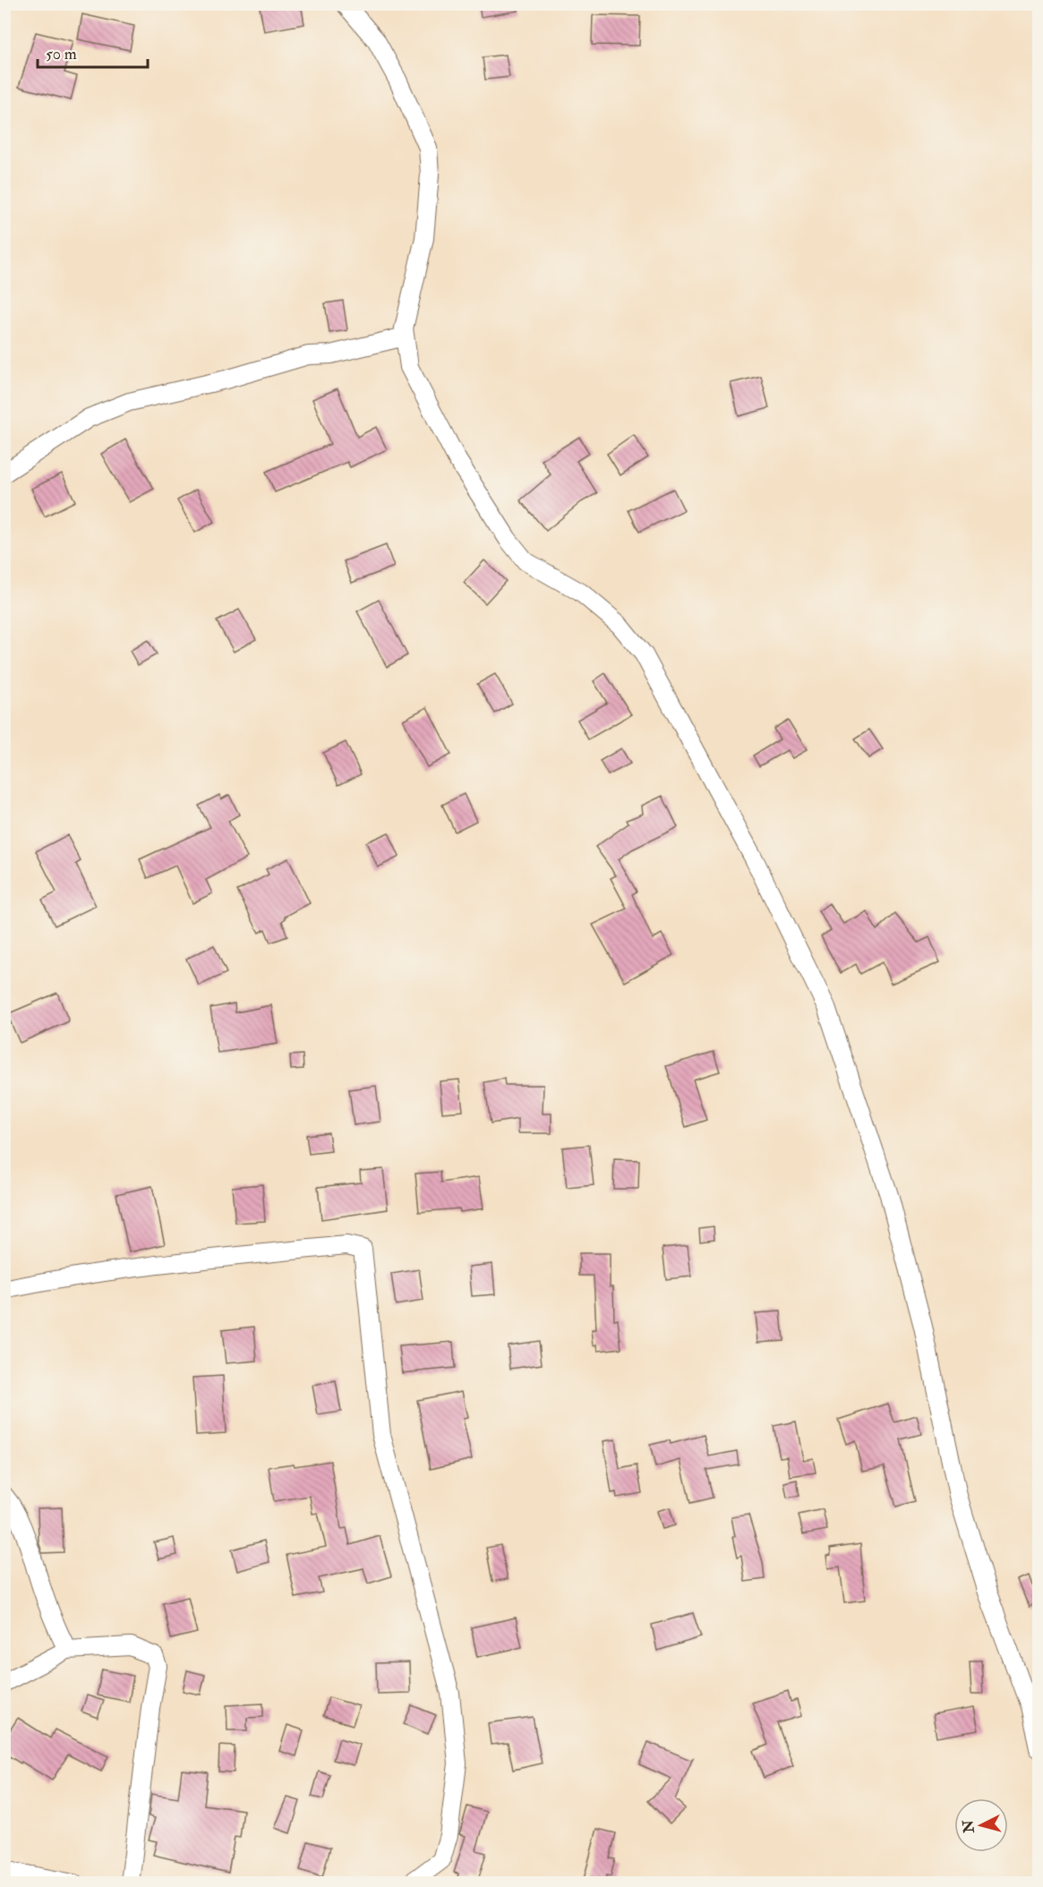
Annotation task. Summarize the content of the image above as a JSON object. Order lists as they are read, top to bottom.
{
  "scale_bar": "50 m",
  "north": "left"
}
